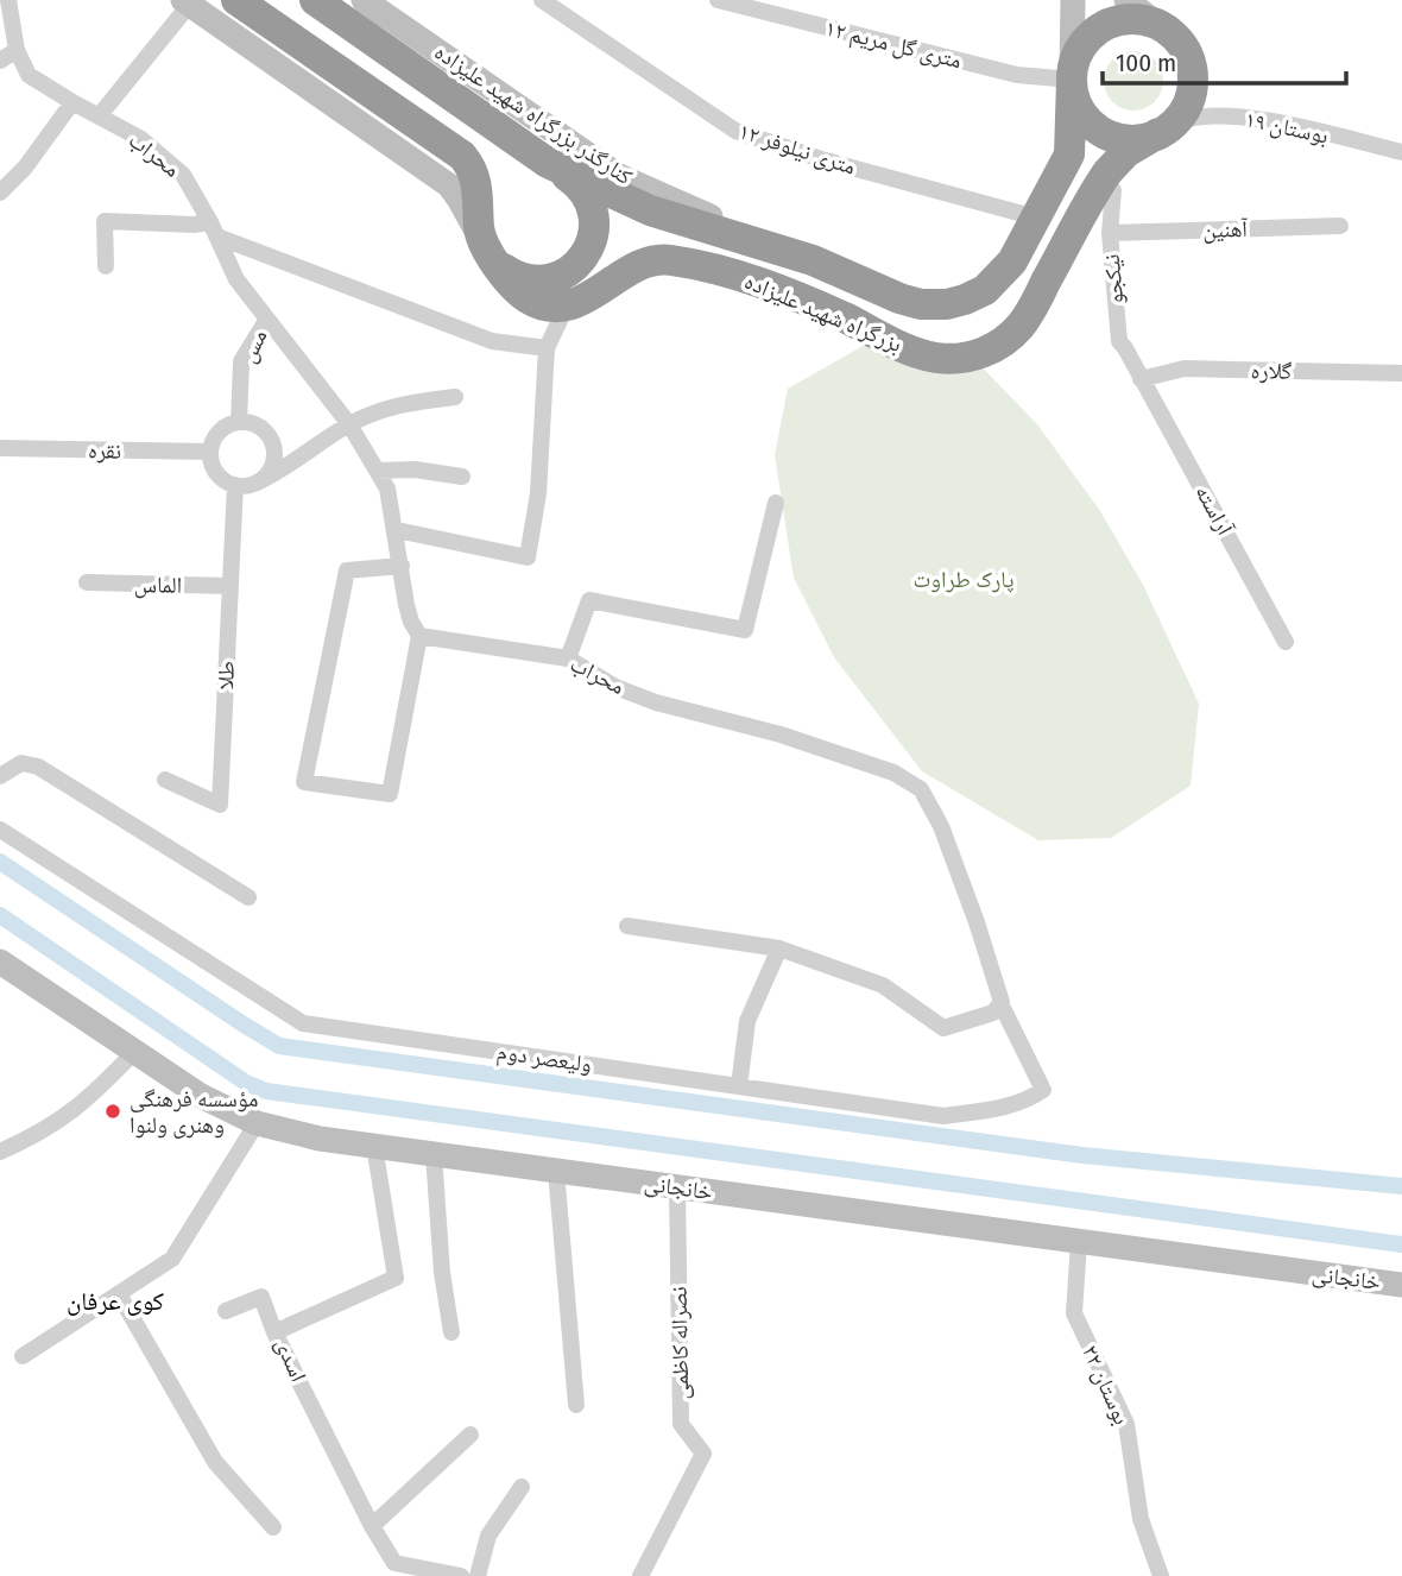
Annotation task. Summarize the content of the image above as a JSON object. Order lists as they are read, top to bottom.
{
  "streets": {
    "highway": ["بزرگراه شهید علیزاده"],
    "main road": ["کنارگذر بزرگراه شهید علیزاده", "خانجانی"],
    "street": [
      "۱۲ متری گل مریم",
      "بوستان ۱۹",
      "۱۲ متری نیلوفر",
      "محراب",
      "آهنین",
      "نیکجو",
      "مس",
      "گلاره",
      "نقره",
      "آراسته",
      "الماس",
      "طلا",
      "ولیعصر دوم",
      "نصراله کاظمی",
      "اسدی",
      "بوستان ۲۲"
    ]
  },
  "crossings": [
    ["۱۲ متری گل مریم", "بوستان ۱۹"],
    ["۱۲ متری گل مریم", "بزرگراه شهید علیزاده"],
    ["کنارگذر بزرگراه شهید علیزاده", "بزرگراه شهید علیزاده"],
    ["بوستان ۱۹", "بزرگراه شهید علیزاده"],
    ["۱۲ متری نیلوفر", "بزرگراه شهید علیزاده"],
    ["محراب", "مس"],
    ["محراب", "ولیعصر دوم"],
    ["آهنین", "نیکجو"],
    ["نیکجو", "بزرگراه شهید علیزاده"],
    ["نیکجو", "گلاره"],
    ["نیکجو", "آراسته"],
    ["مس", "نقره"],
    ["مس", "طلا"],
    ["گلاره", "آراسته"],
    ["نقره", "طلا"],
    ["الماس", "طلا"],
    ["خانجانی", "نصراله کاظمی"],
    ["خانجانی", "اسدی"],
    ["خانجانی", "بوستان ۲۲"]
  ],
  "districts": ["کوی عرفان"],
  "parks": ["پارک طراوت"],
  "places": ["مؤسسه فرهنگی وهنری ولنوا"],
  "scale_bar": "100 m"
}
